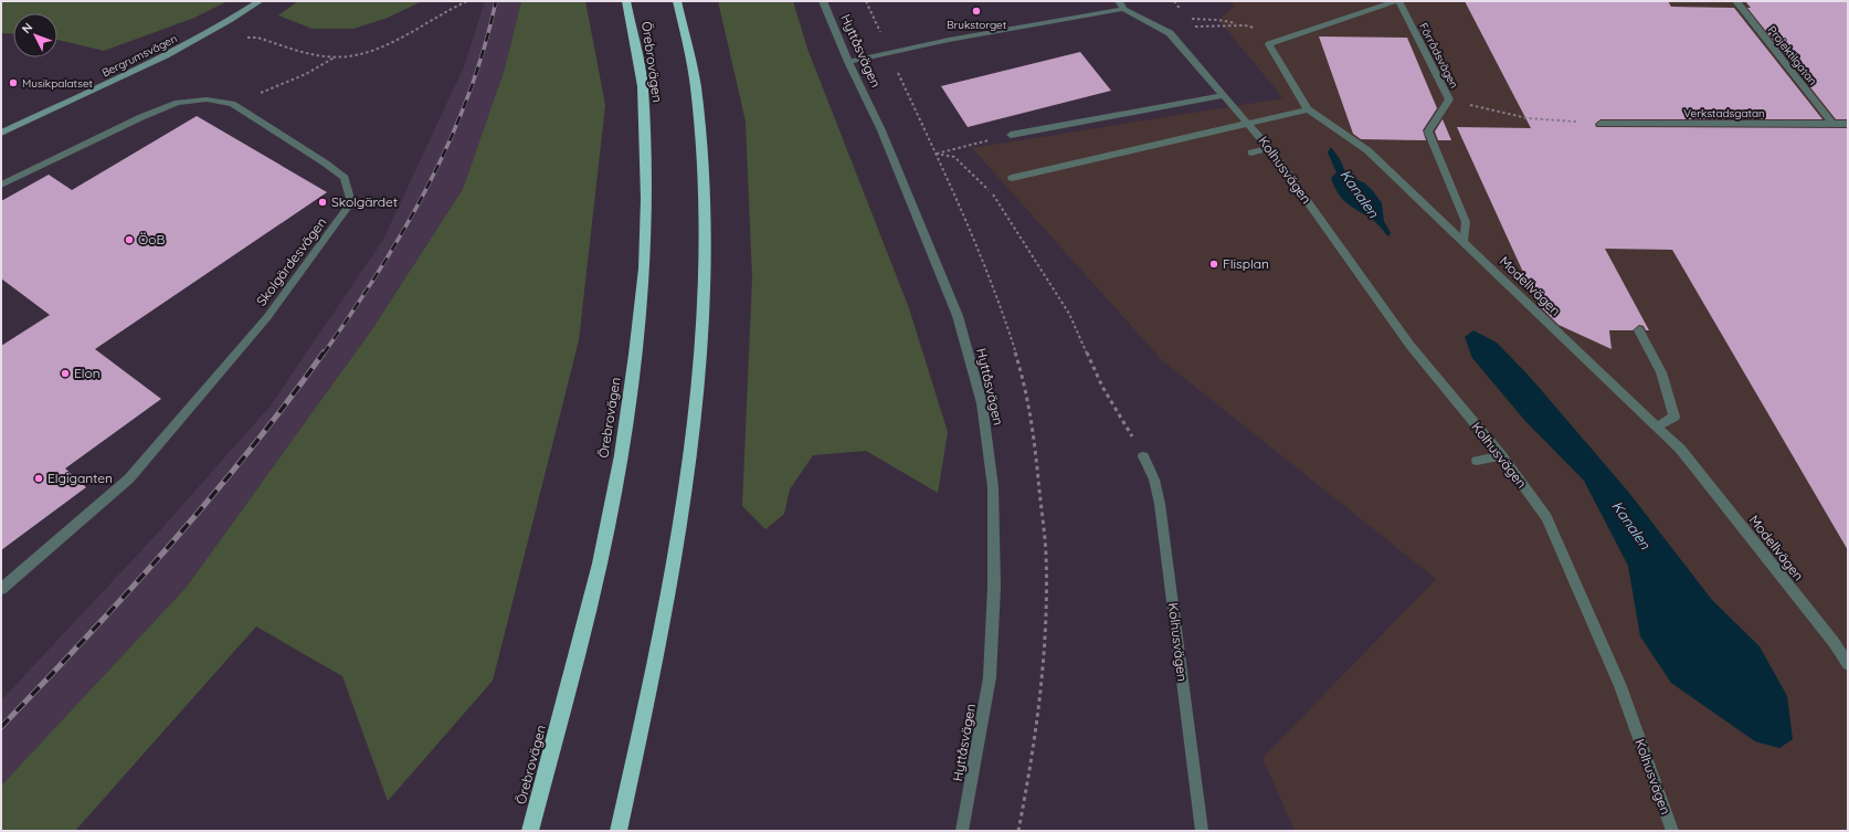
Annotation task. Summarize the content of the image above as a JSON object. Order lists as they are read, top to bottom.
{
  "streets": {
    "highway": ["Örebrovägen"],
    "street": [
      "Hyttåsvägen",
      "Bergrumsvägen",
      "Förrådsvägen",
      "Projektilgatan",
      "Verkstadsgatan",
      "Kolhusvägen",
      "Skolgärdesvägen",
      "Modellvägen"
    ]
  },
  "crossings": [
    ["Förrådsvägen", "Modellvägen"],
    ["Projektilgatan", "Verkstadsgatan"]
  ],
  "water": ["Kanalen"],
  "places": [
    "Brukstorget",
    "Musikpalatset",
    "Skolgärdet",
    "ÖoB",
    "Flisplan",
    "Elon",
    "Elgiganten"
  ],
  "north": "top left"
}
